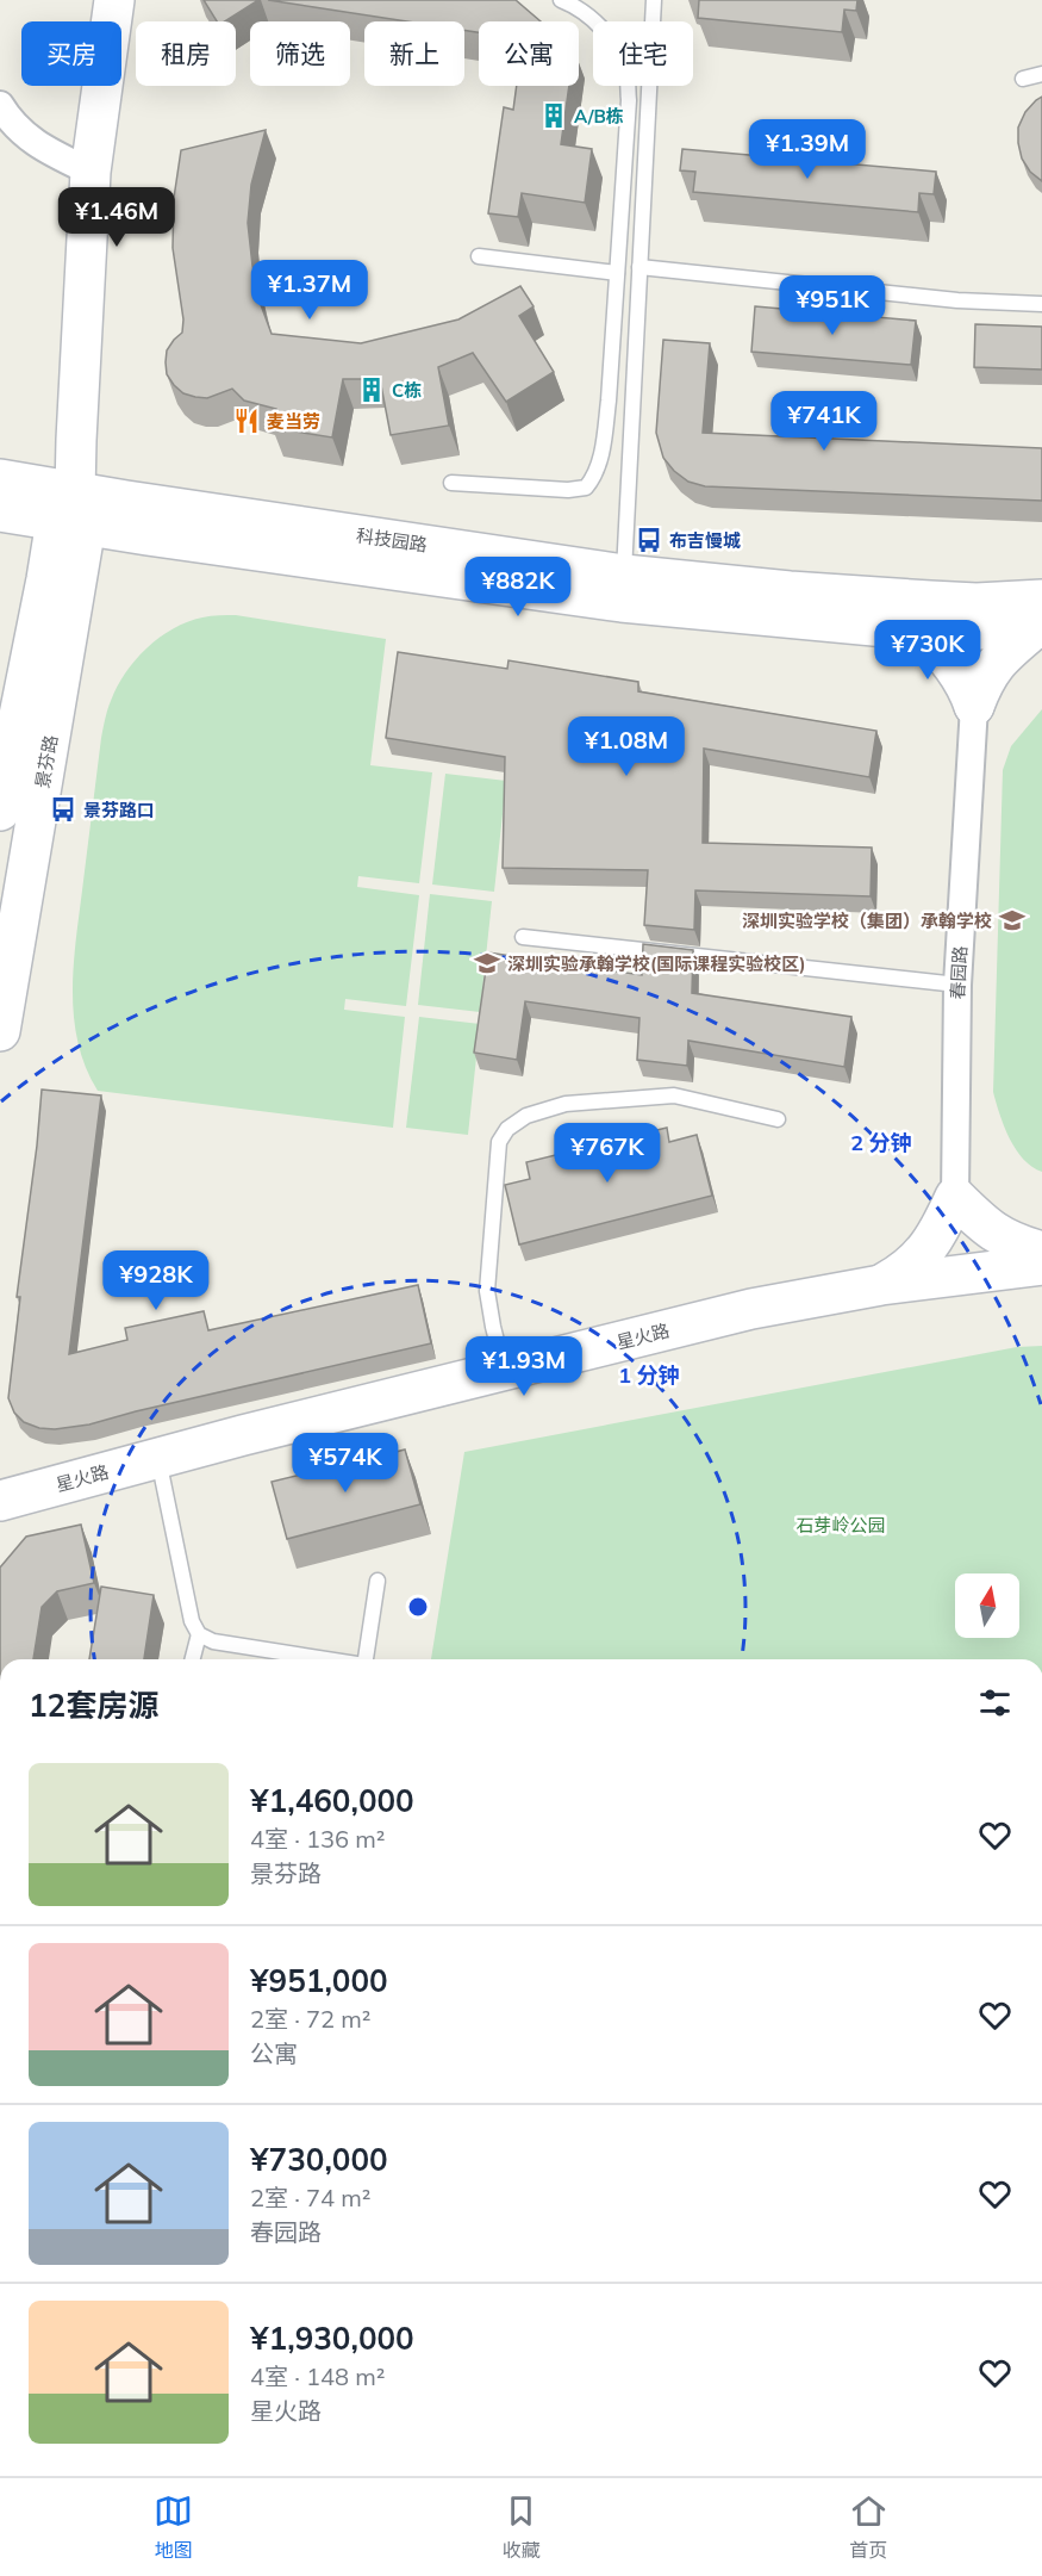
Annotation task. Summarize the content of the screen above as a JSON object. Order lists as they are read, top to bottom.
{
  "streets": {
    "street": [
      "科技园路",
      "景芬路",
      "春园路",
      "星火路"
    ]
  },
  "crossings": [
    ["科技园路", "景芬路"],
    ["科技园路", "春园路"],
    ["春园路", "星火路"]
  ],
  "parks": ["石芽岭公园"],
  "places": {
    "building": ["A/B栋", "C栋"],
    "restaurant": ["麦当劳"],
    "bus stop": ["布吉慢城", "景芬路口"],
    "school or university": ["深圳实验学校（集团）承翰学校", "深圳实验承翰学校(国际课程实验校区)"]
  },
  "north": "top",
  "page": {
    "chip": [
      "买房",
      "租房",
      "筛选",
      "新上",
      "公寓",
      "住宅"
    ],
    "price": [
      "¥1.39M",
      "¥1.46M",
      "¥1.37M",
      "¥951K",
      "¥741K",
      "¥882K",
      "¥730K",
      "¥1.08M",
      "¥767K",
      "¥928K",
      "¥1.93M",
      "¥574K"
    ],
    "heading": "12套房源",
    "list": [
      {
        "name": "¥1,460,000",
        "note": "4室 · 136 m² · 景芬路"
      },
      {
        "name": "¥951,000",
        "note": "2室 · 72 m² · 公寓"
      },
      {
        "name": "¥730,000",
        "note": "2室 · 74 m² · 春园路"
      },
      {
        "name": "¥1,930,000",
        "note": "4室 · 148 m² · 星火路"
      }
    ],
    "tabs": ["地图", "收藏", "首页"]
  },
  "rings": ["2 分钟", "1 分钟"]
}
